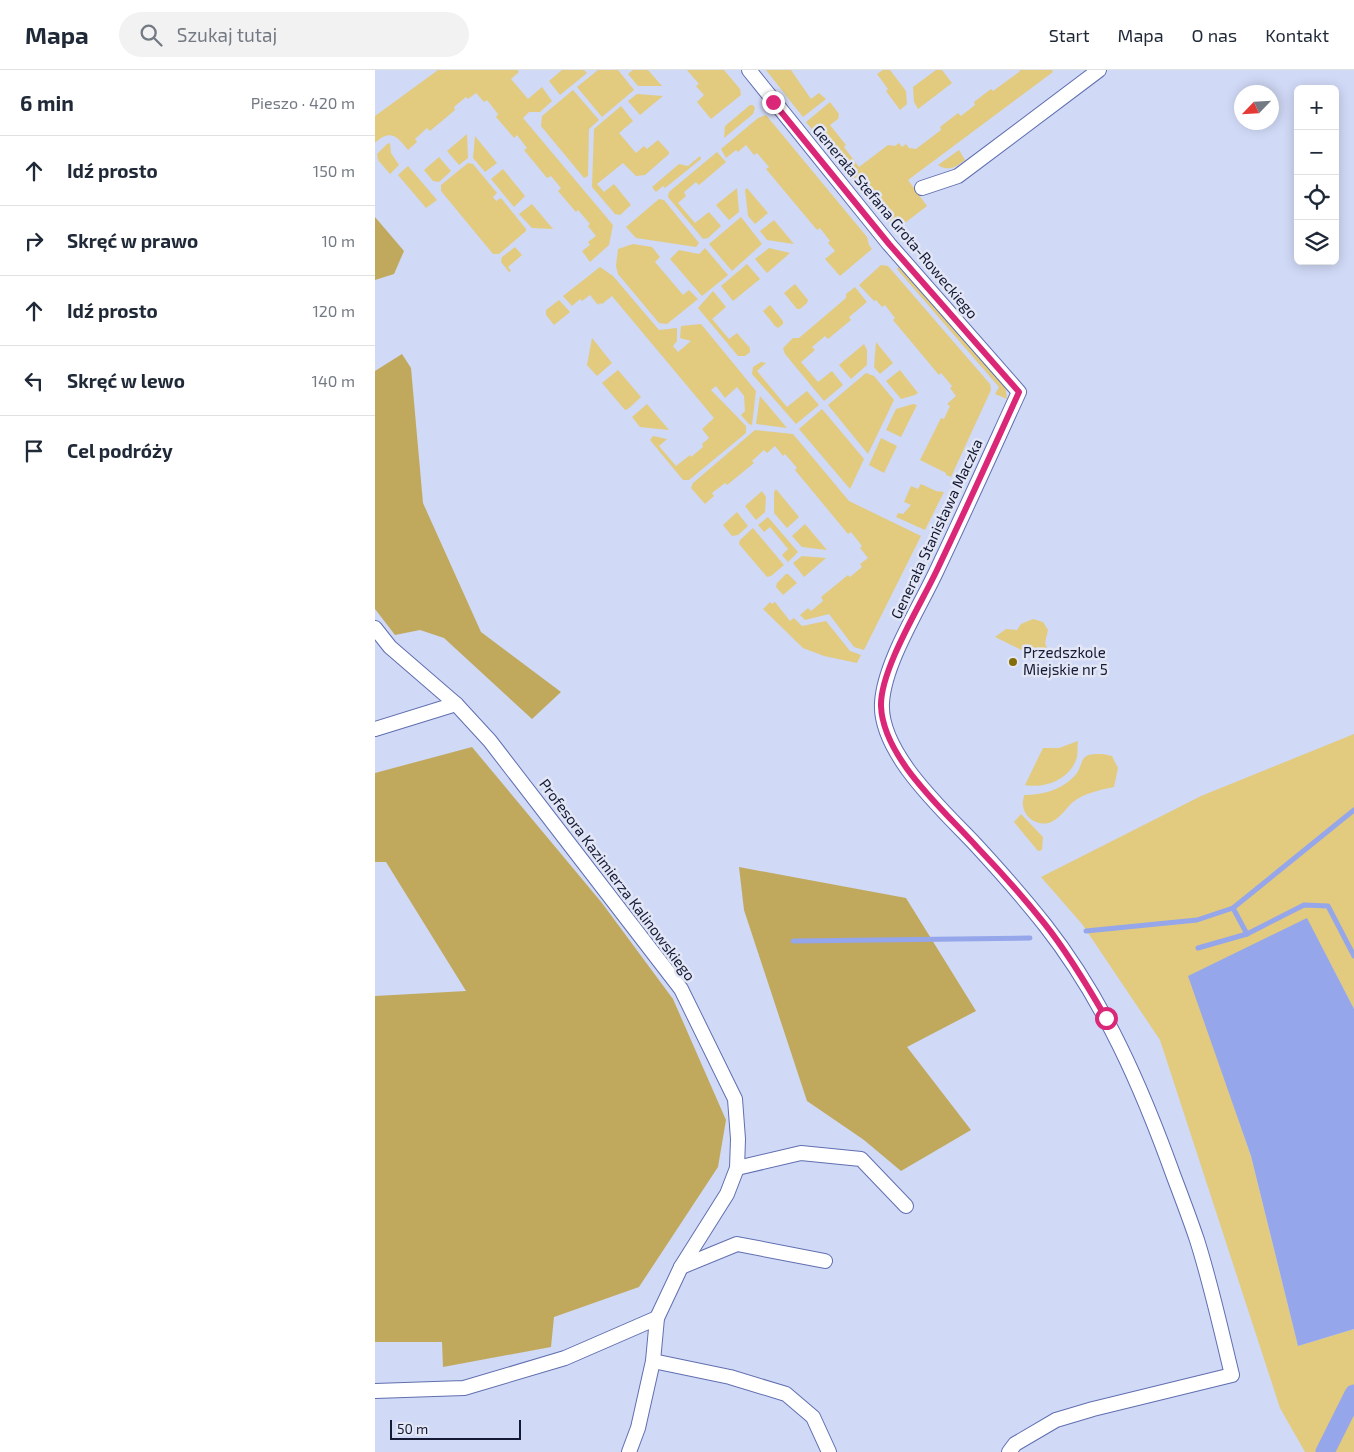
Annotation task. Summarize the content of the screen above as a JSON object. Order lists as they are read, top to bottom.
{
  "streets": {
    "street": ["Generała Stefana Grota-Roweckiego", "Generała Stanisława Maczka", "Profesora Kazimierza Kalinowskiego"]
  },
  "crossings": [
    ["Generała Stefana Grota-Roweckiego", "Generała Stanisława Maczka"]
  ],
  "places": ["Przedszkole Miejskie nr 5"],
  "scale_bar": "50 m",
  "north": "bottom left",
  "page": {
    "header": "Mapa",
    "search": "Szukaj tutaj",
    "nav": [
      "Start",
      "Mapa",
      "O nas",
      "Kontakt"
    ],
    "heading": ["6 min", "Pieszo · 420 m"],
    "map_buttons": ["+", "−"],
    "list": [
      ["Idź prosto", "150 m"],
      ["Skręć w prawo", "10 m"],
      ["Idź prosto", "120 m"],
      ["Skręć w lewo", "140 m"],
      "Cel podróży"
    ],
    "scale": "50 m"
  }
}
